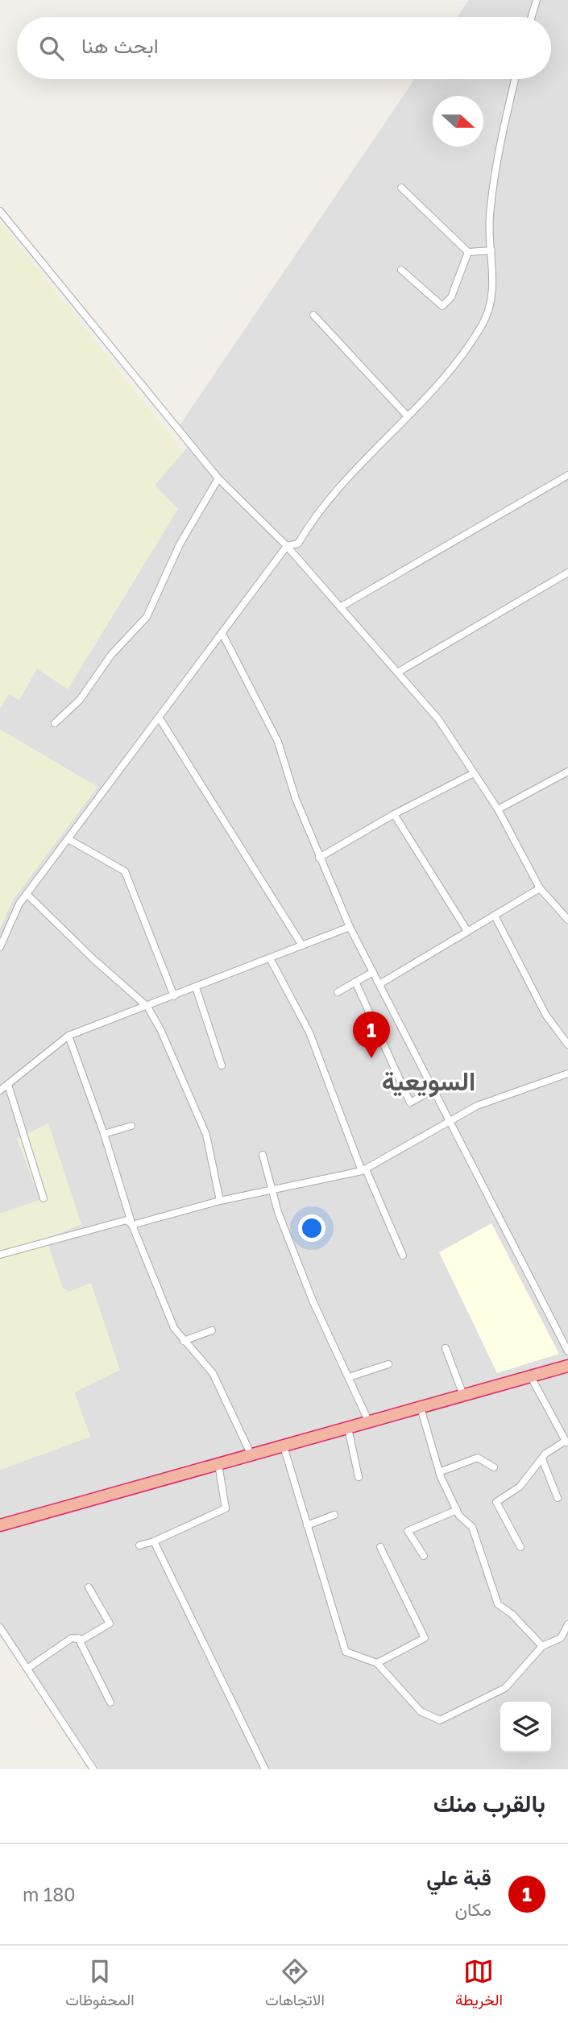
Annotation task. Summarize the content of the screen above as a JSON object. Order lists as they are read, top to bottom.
{
  "districts": ["السويعية"],
  "north": "right",
  "page": {
    "search": "ابحث هنا",
    "pins": "1",
    "heading": "بالقرب منك",
    "list": [
      {
        "mark": "1",
        "name": "قبة علي",
        "note": "مكان",
        "value": "180 m"
      }
    ],
    "nav": ["الخريطة", "الاتجاهات", "المحفوظات"]
  }
}
